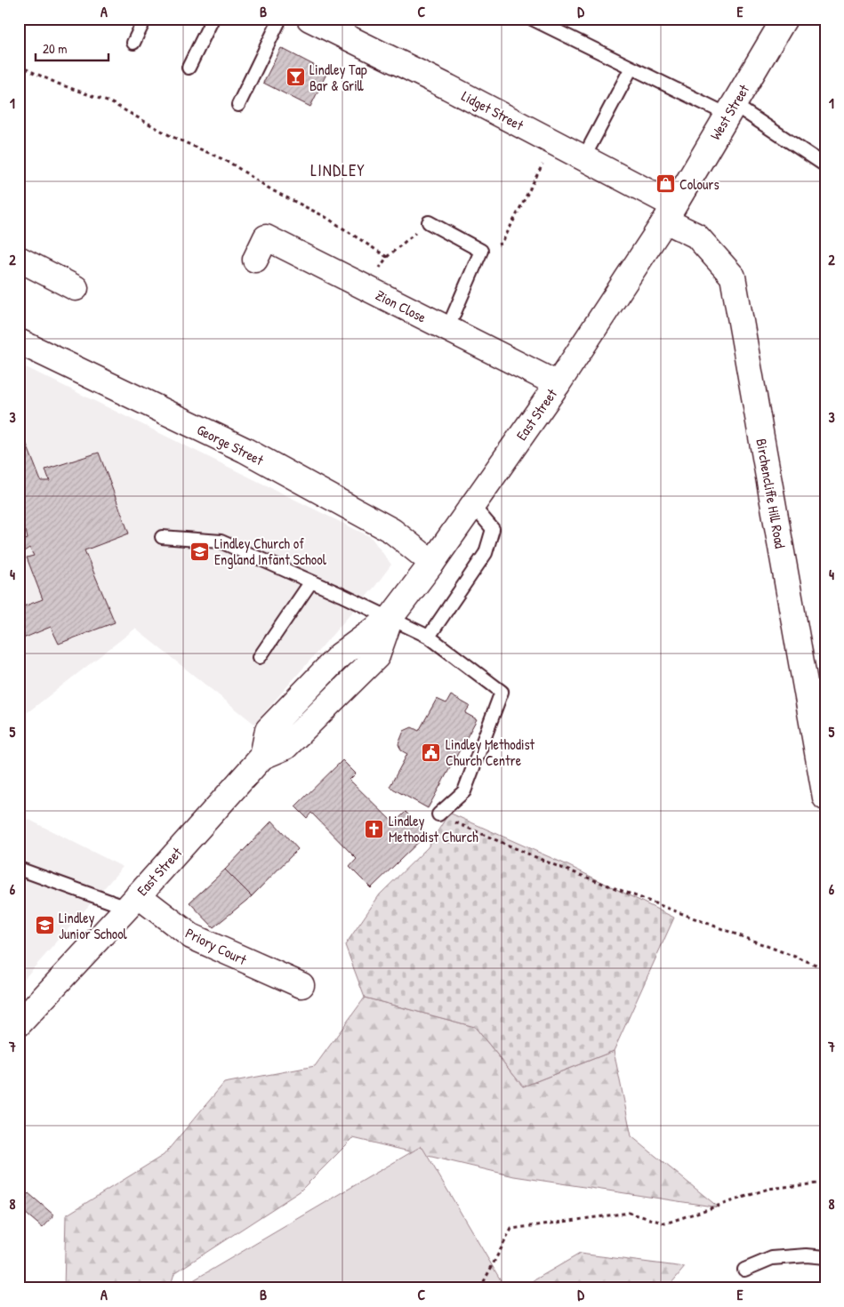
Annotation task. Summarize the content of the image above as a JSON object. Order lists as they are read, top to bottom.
{
  "streets": {
    "street": [
      "Lidget Street",
      "West Street",
      "Zion Close",
      "East Street",
      "George Street",
      "Birchencliffe Hill Road",
      "Priory Court"
    ]
  },
  "crossings": [
    ["Lidget Street", "West Street"],
    ["Lidget Street", "East Street"],
    ["Lidget Street", "Birchencliffe Hill Road"],
    ["West Street", "East Street"],
    ["West Street", "Birchencliffe Hill Road"],
    ["Zion Close", "East Street"],
    ["East Street", "George Street"],
    ["East Street", "Birchencliffe Hill Road"],
    ["East Street", "Priory Court"]
  ],
  "districts": ["LINDLEY"],
  "places": {
    "bar": ["Lindley Tap Bar & Grill"],
    "shop": ["Colours"],
    "school or university": ["Lindley Church of England Infant School", "Lindley Junior School"],
    "public building": ["Lindley Methodist Church Centre"],
    "church": ["Lindley Methodist Church"]
  },
  "scale_bar": "20 m",
  "grid": {
    "columns": [
      "A",
      "B",
      "C",
      "D",
      "E"
    ],
    "rows": [
      "1",
      "2",
      "3",
      "4",
      "5",
      "6",
      "7",
      "8"
    ]
  }
}
